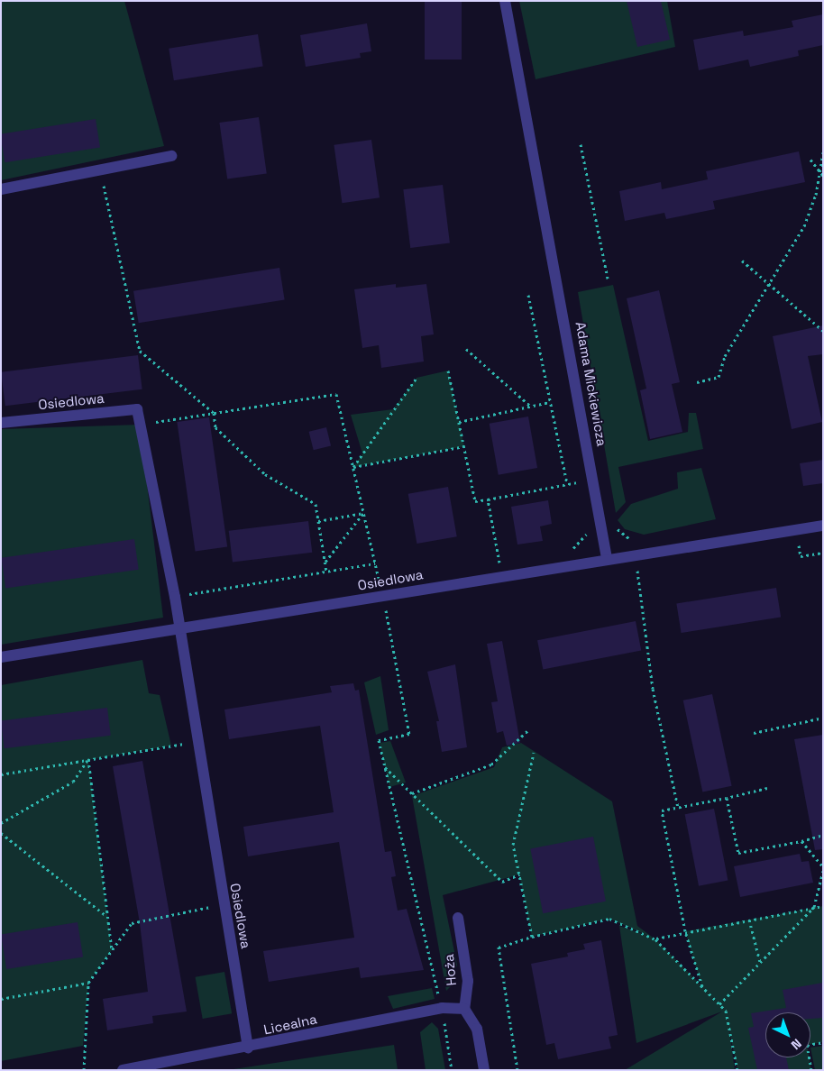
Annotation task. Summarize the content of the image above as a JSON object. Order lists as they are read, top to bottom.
{
  "streets": {
    "street": [
      "Adama Mickiewicza",
      "Osiedlowa",
      "Hoża",
      "Licealna"
    ]
  },
  "crossings": [
    ["Adama Mickiewicza", "Osiedlowa"],
    ["Osiedlowa", "Licealna"],
    ["Hoża", "Licealna"]
  ],
  "north": "bottom right"
}
